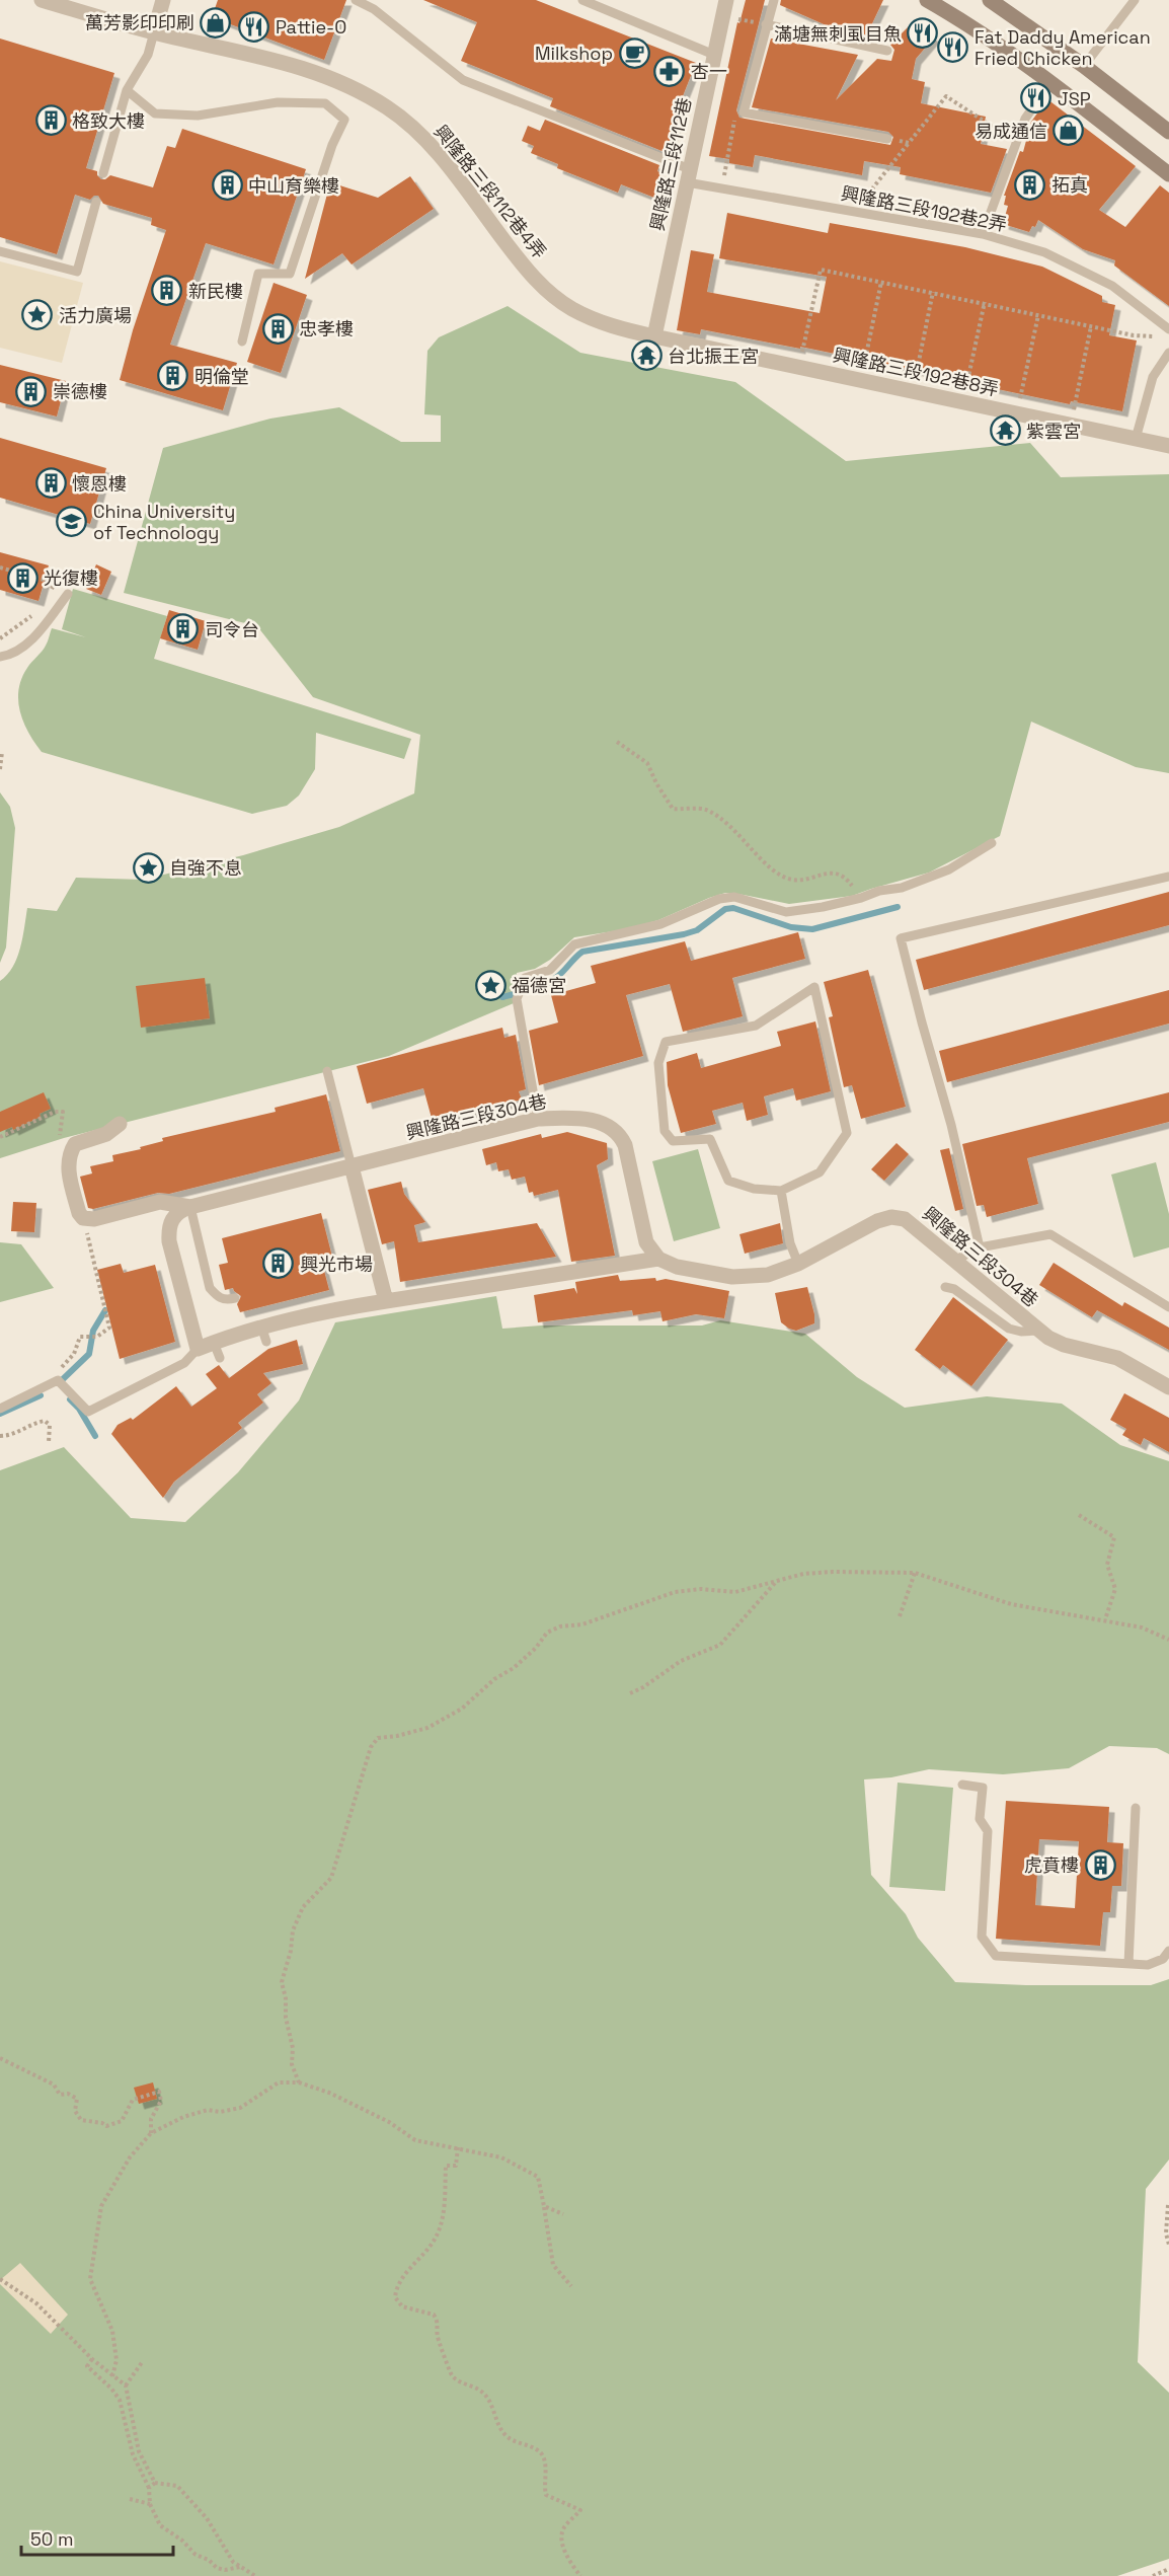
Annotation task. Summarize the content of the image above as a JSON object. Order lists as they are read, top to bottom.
{
  "streets": {
    "street": [
      "興隆路三段112巷",
      "興隆路三段112巷4弄",
      "興隆路三段192巷8弄",
      "興隆路三段304巷"
    ],
    "lane": ["興隆路三段192巷2弄"]
  },
  "crossings": [
    ["興隆路三段112巷", "興隆路三段112巷4弄"],
    ["興隆路三段112巷", "興隆路三段192巷2弄"],
    ["興隆路三段112巷", "興隆路三段192巷8弄"],
    ["興隆路三段112巷4弄", "興隆路三段192巷8弄"]
  ],
  "places": {
    "shop": ["萬芳影印印刷", "易成通信"],
    "restaurant": [
      "Pattie-O",
      "滿塘無刺虱目魚",
      "Fat Daddy American Fried Chicken",
      "JSP"
    ],
    "cafe": ["Milkshop"],
    "pharmacy": ["杏一"],
    "building": [
      "格致大樓",
      "拓真",
      "中山育樂樓",
      "新民樓",
      "忠孝樓",
      "明倫堂",
      "崇德樓",
      "懷恩樓",
      "光復樓",
      "司令台",
      "興光市場",
      "虎賁樓"
    ],
    "place": ["活力廣場", "自強不息", "福德宮"],
    "temple": ["台北振王宮", "紫雲宮"],
    "school or university": ["China University of Technology"]
  },
  "scale_bar": "50 m"
}
